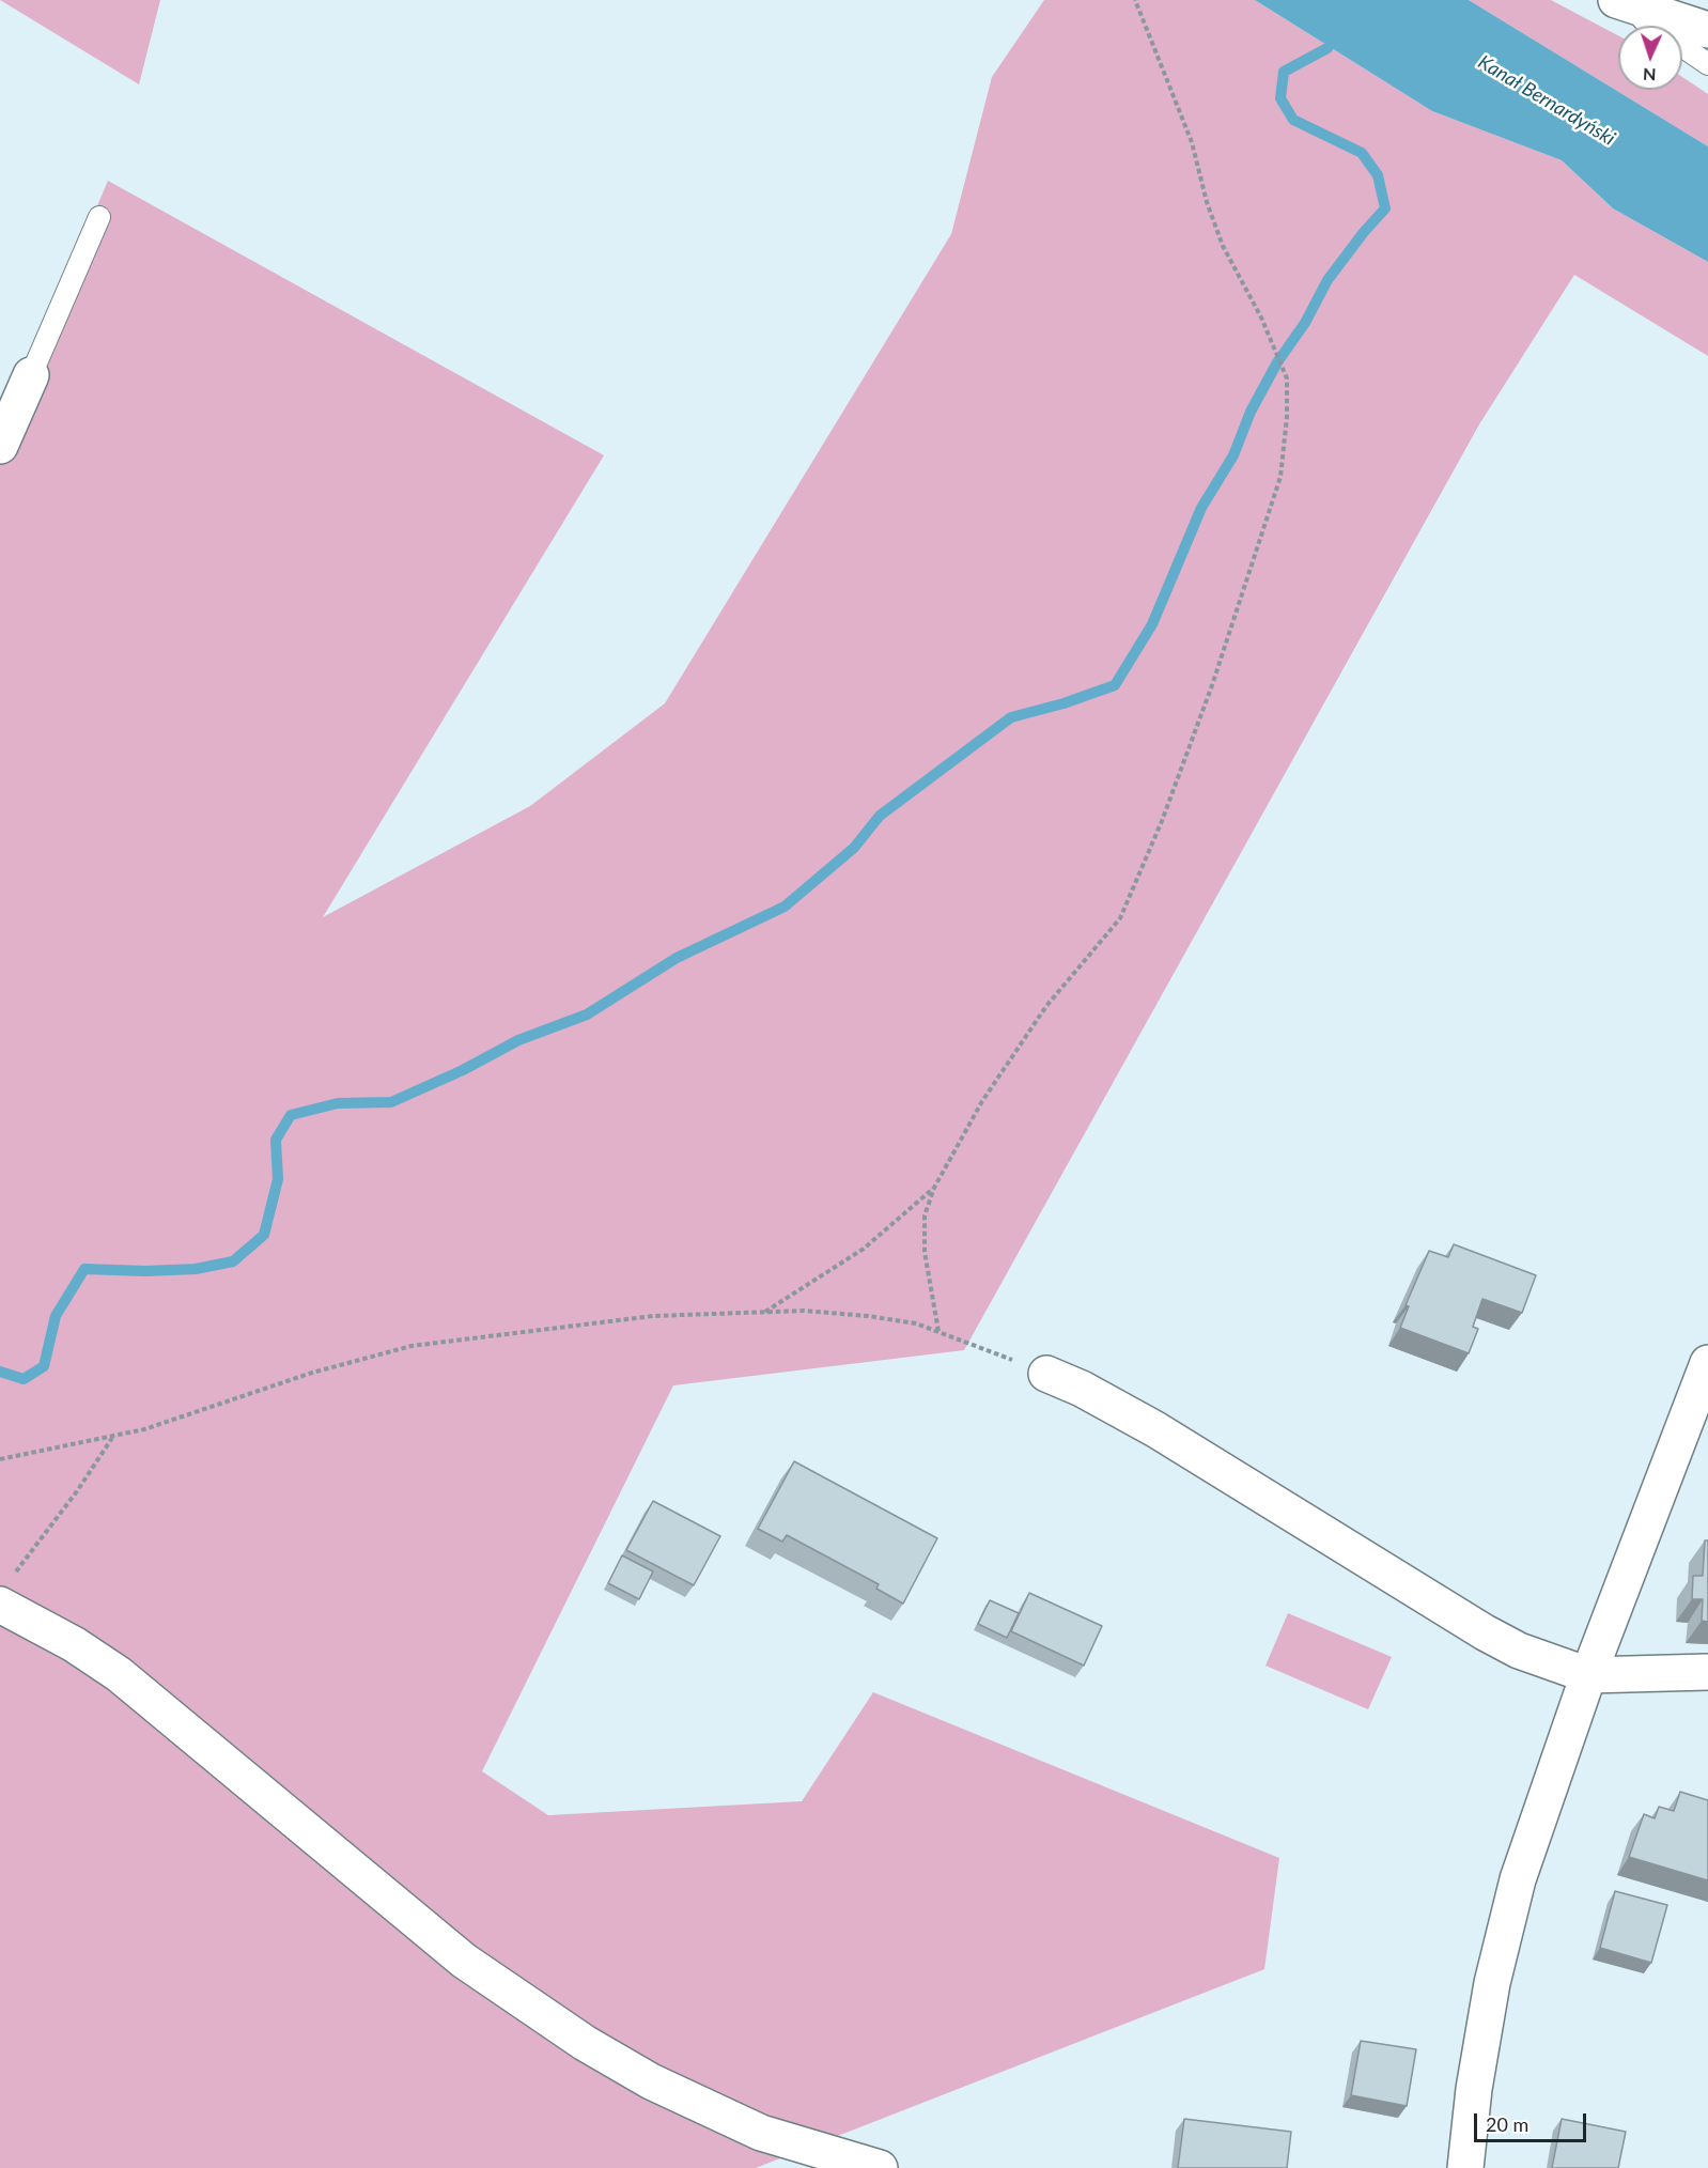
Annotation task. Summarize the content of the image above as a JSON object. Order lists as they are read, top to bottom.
{
  "water": ["Kanał Bernardyński"],
  "scale_bar": "20 m",
  "north": "bottom"
}
